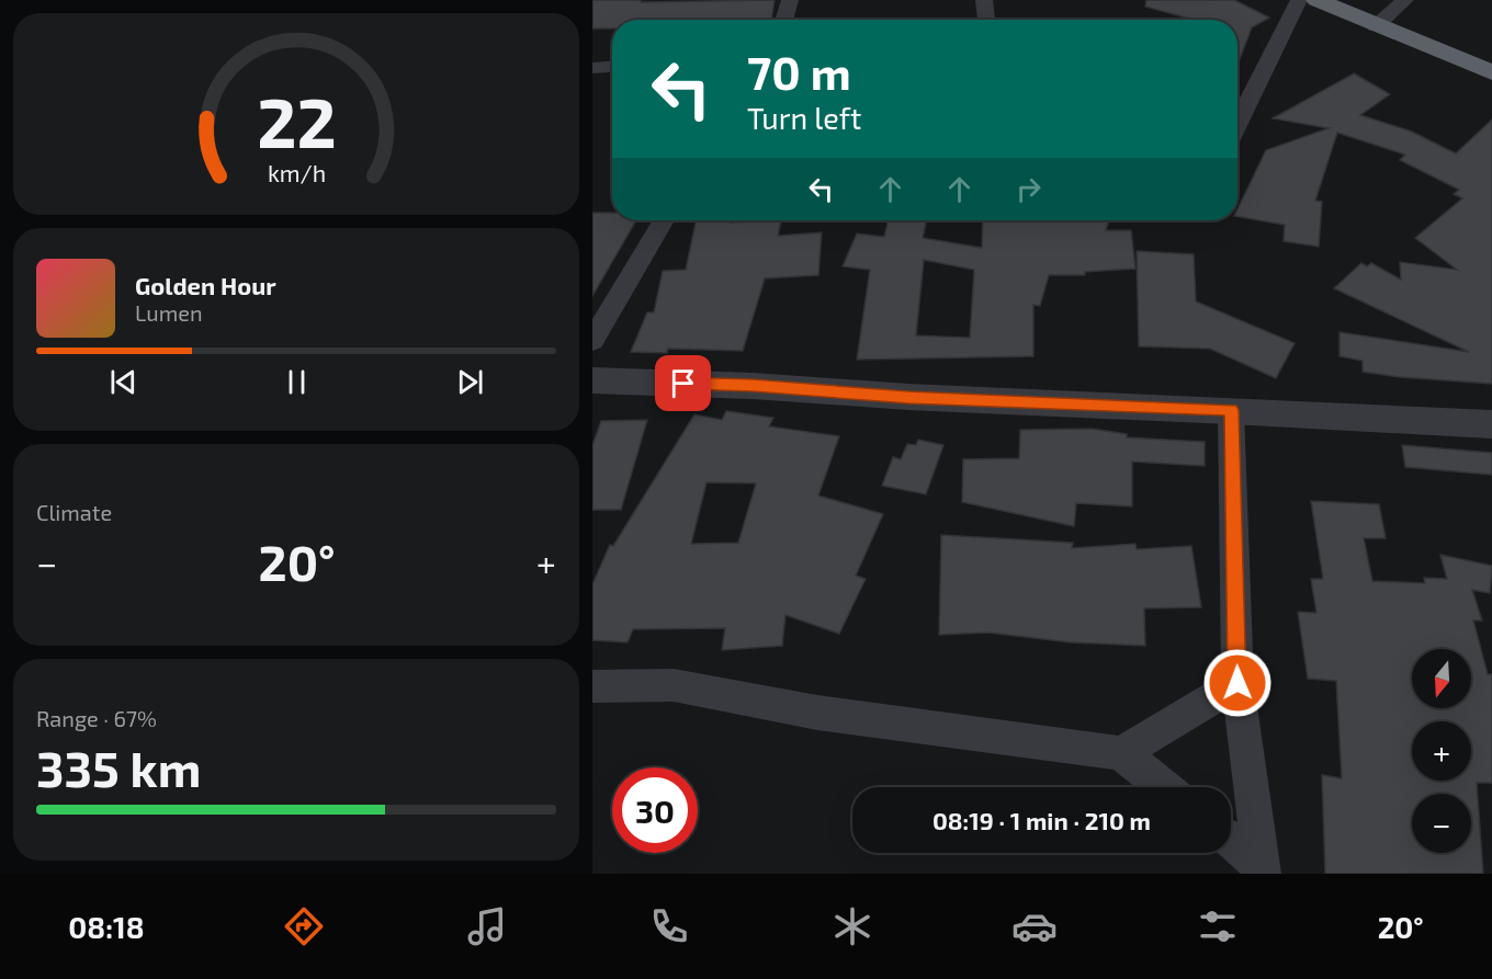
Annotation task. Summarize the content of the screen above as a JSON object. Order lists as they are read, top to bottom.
{
  "north": "bottom",
  "page": {
    "turn": ["70 m", "Turn left"],
    "song": ["Golden Hour", "Lumen"],
    "tile": [
      "Climate",
      ["Range · 67%", "335 km"]
    ],
    "heat": ["−", "20°", "+"],
    "map_buttons": ["+", "−"],
    "limit": "30",
    "trip": "08:19 · 1 min · 210 m",
    "tabs": ["08:18", "20°"],
    "gauge": ["22", "km/h"]
  }
}
